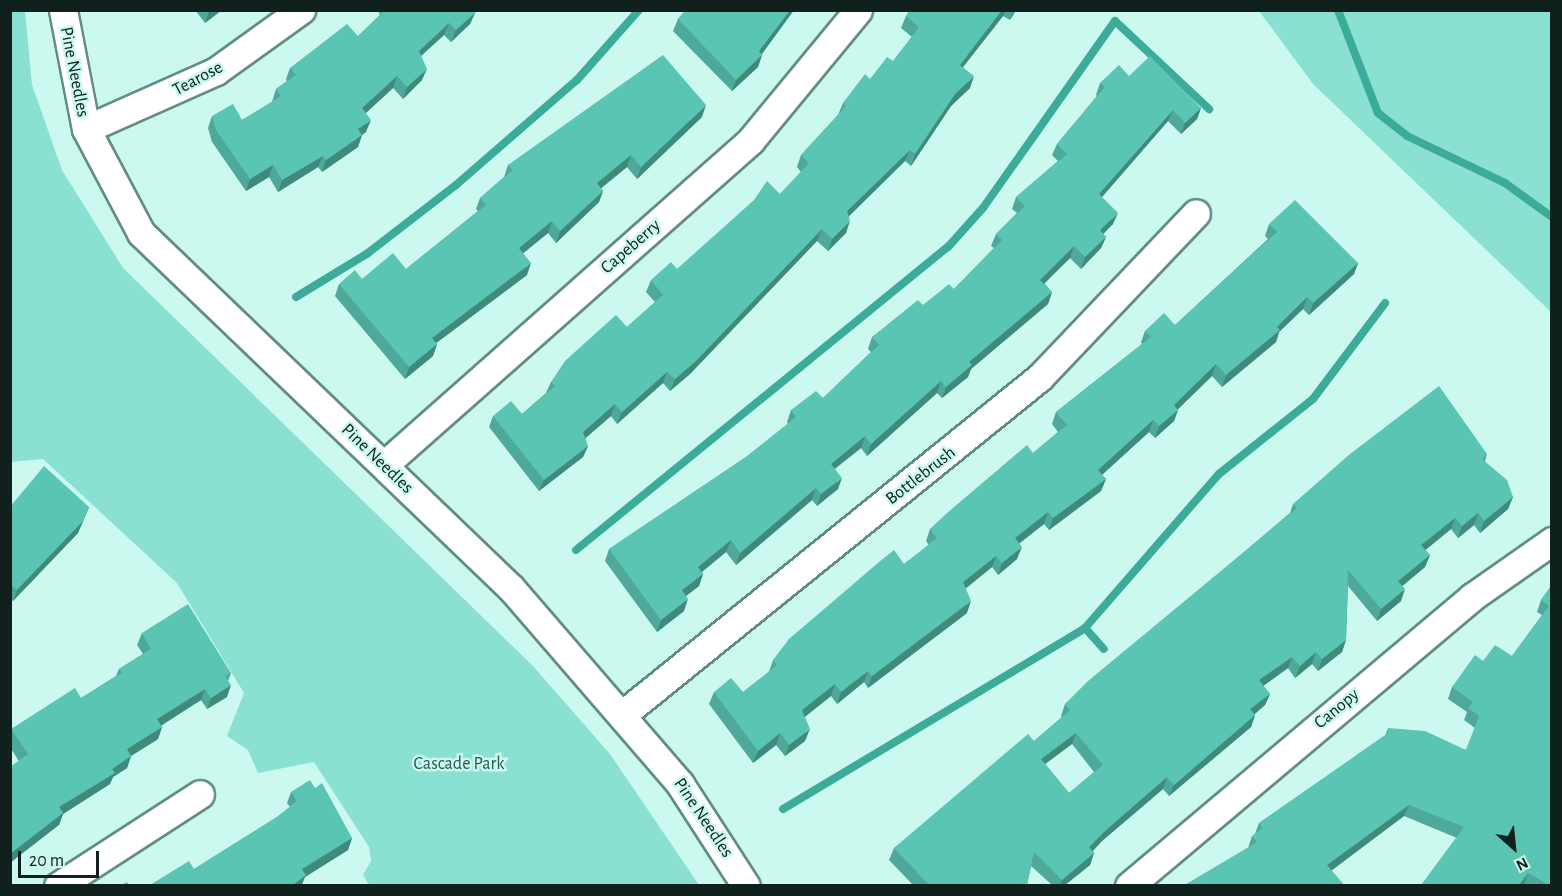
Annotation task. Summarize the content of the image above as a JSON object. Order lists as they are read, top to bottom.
{
  "streets": {
    "street": [
      "Pine Needles",
      "Tearose",
      "Capeberry",
      "Bottlebrush",
      "Canopy"
    ]
  },
  "crossings": [
    ["Pine Needles", "Tearose"],
    ["Pine Needles", "Capeberry"],
    ["Pine Needles", "Bottlebrush"]
  ],
  "parks": ["Cascade Park"],
  "scale_bar": "20 m",
  "north": "bottom right"
}
